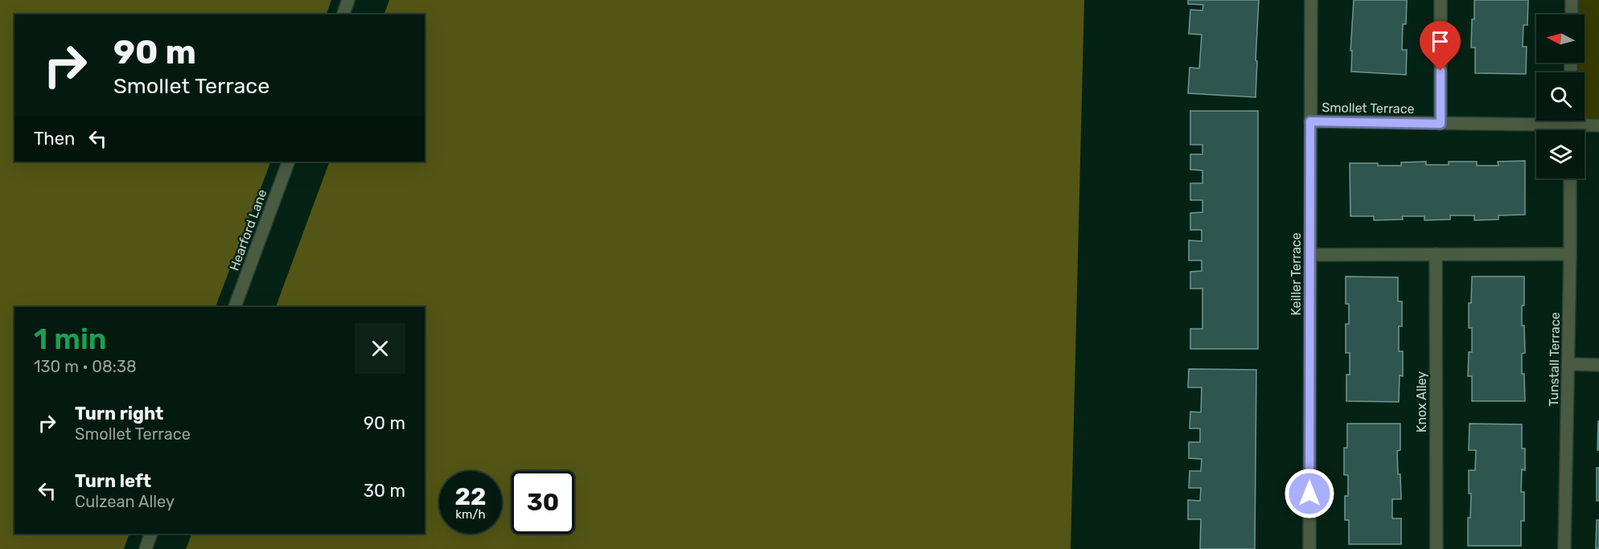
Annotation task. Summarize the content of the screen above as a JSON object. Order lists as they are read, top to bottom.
{
  "streets": {
    "street": [
      "Smollet Terrace",
      "Hearford Lane",
      "Keiller Terrace",
      "Tunstall Terrace",
      "Knox Alley"
    ]
  },
  "crossings": [
    ["Smollet Terrace", "Keiller Terrace"]
  ],
  "north": "left",
  "page": {
    "turn": ["90 m", "Smollet Terrace"],
    "then": "Then",
    "heading": ["1 min", "130 m · 08:38"],
    "list": [
      {
        "name": "Turn right",
        "note": "Smollet Terrace",
        "value": "90 m"
      },
      {
        "name": "Turn left",
        "note": "Culzean Alley",
        "value": "30 m"
      }
    ],
    "speed": "22 km/h",
    "limit": "30"
  }
}
